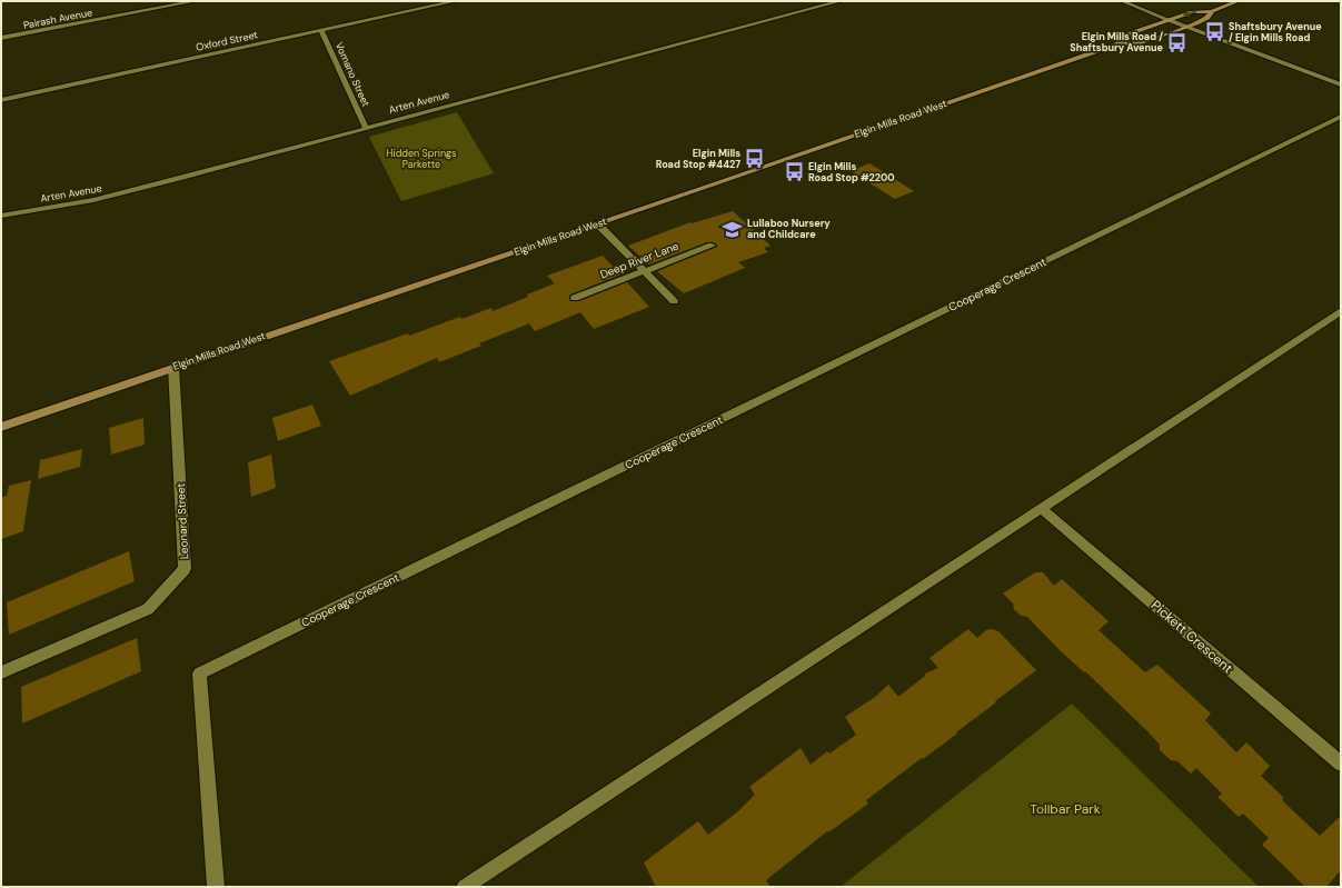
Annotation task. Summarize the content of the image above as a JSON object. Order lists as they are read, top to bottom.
{
  "streets": {
    "main road": ["Elgin Mills Road West"],
    "street": [
      "Pairash Avenue",
      "Oxford Street",
      "Vomano Street",
      "Arten Avenue",
      "Deep River Lane",
      "Cooperage Crescent",
      "Leonard Street",
      "Pickett Crescent"
    ]
  },
  "crossings": [
    ["Oxford Street", "Vomano Street"],
    ["Vomano Street", "Arten Avenue"],
    ["Elgin Mills Road West", "Leonard Street"]
  ],
  "parks": ["Hidden Springs Parkette", "Tollbar Park"],
  "places": {
    "bus stop": [
      "Shaftsbury Avenue / Elgin Mills Road",
      "Elgin Mills Road / Shaftsbury Avenue",
      "Elgin Mills Road Stop #4427",
      "Elgin Mills Road Stop #2200"
    ],
    "school or university": ["Lullaboo Nursery and Childcare"]
  }
}
